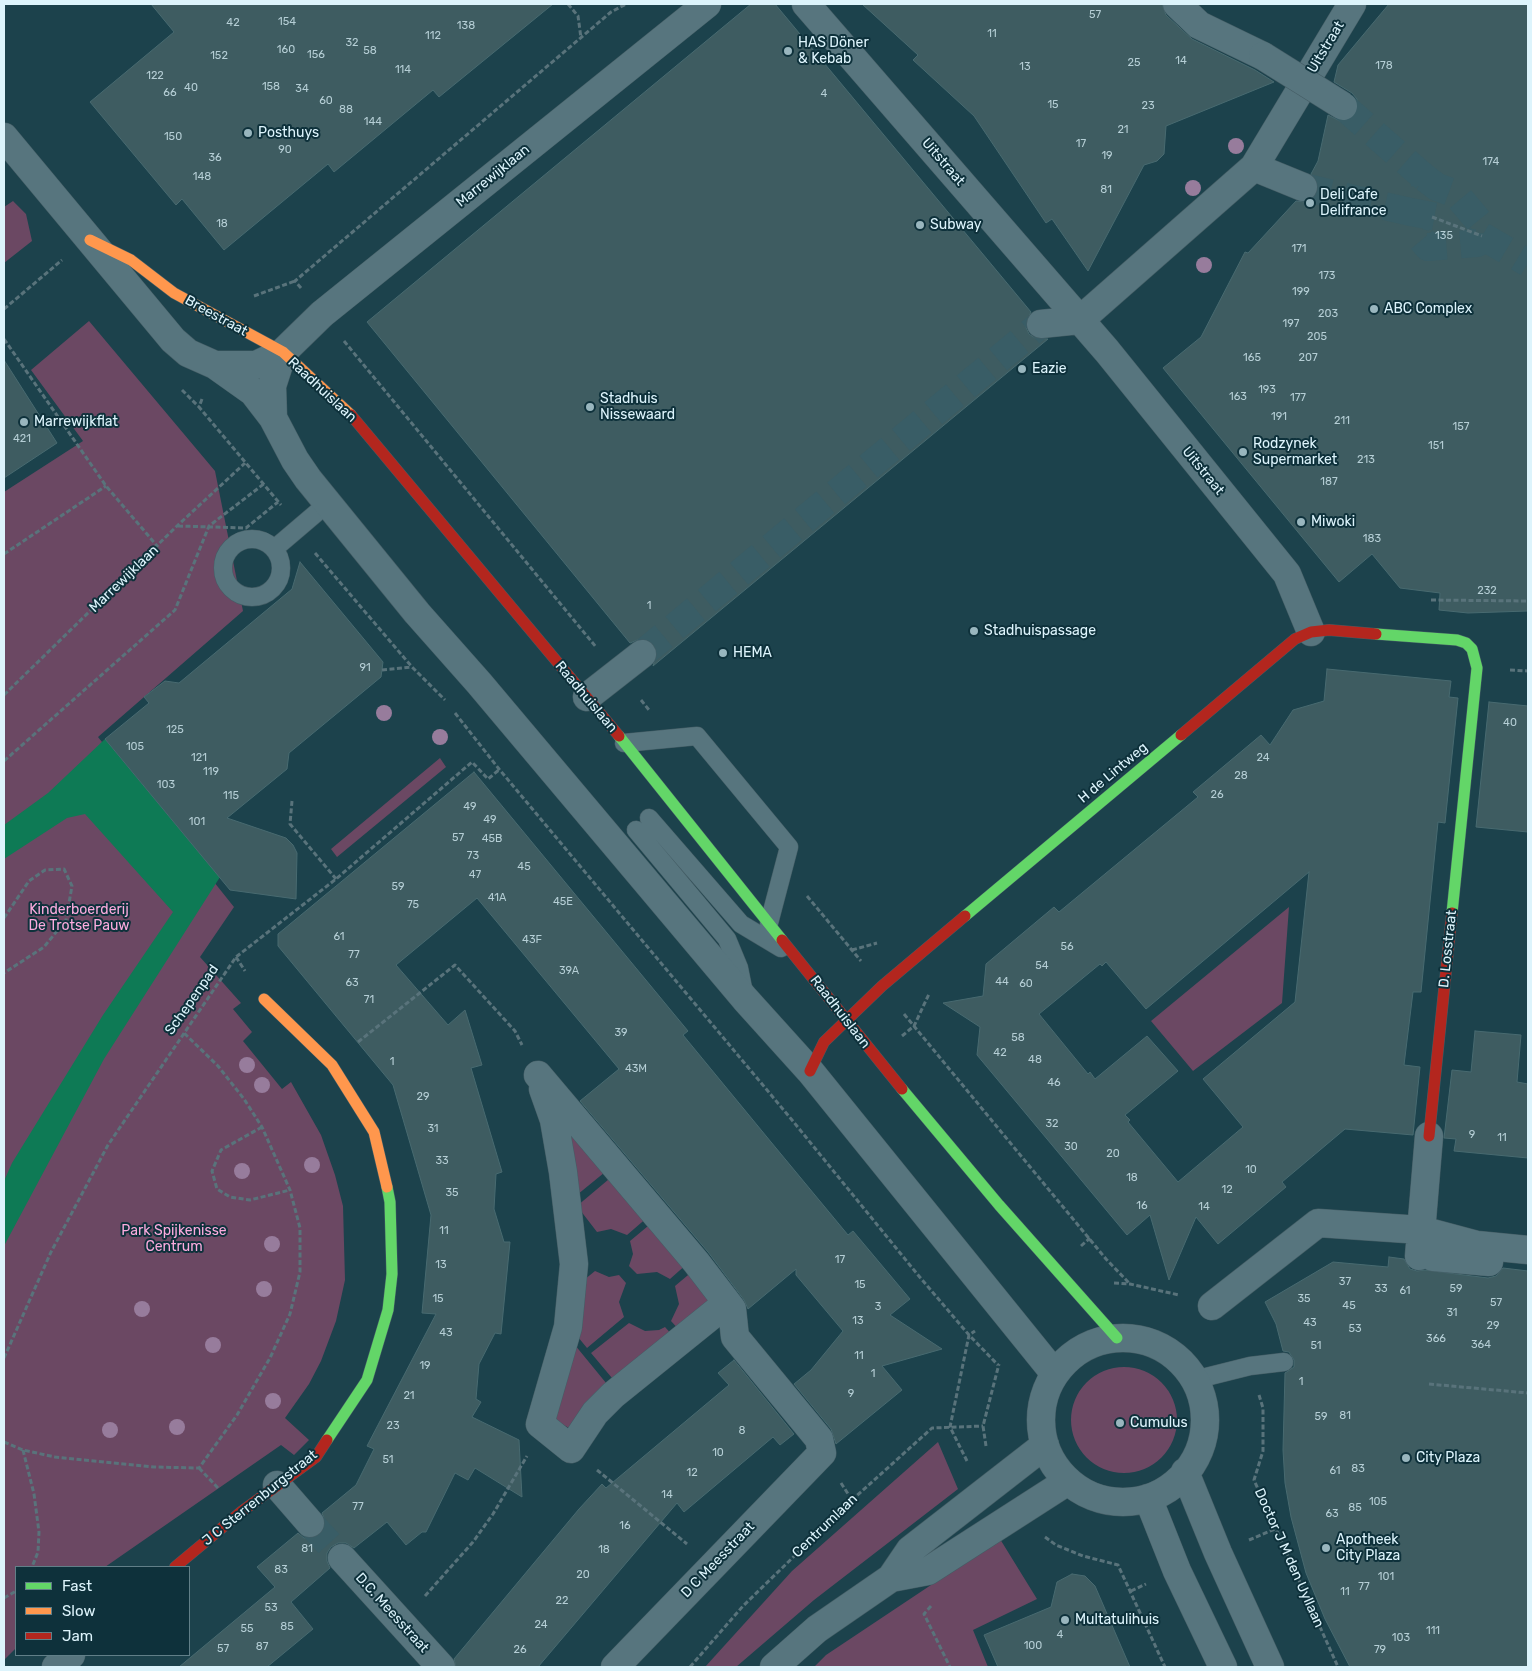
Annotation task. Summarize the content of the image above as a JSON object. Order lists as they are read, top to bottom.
{
  "streets": {
    "street": [
      "Uitstraat",
      "Marrewijklaan",
      "Breestraat",
      "Raadhuislaan",
      "H de Lintweg",
      "D. Losstraat",
      "J C Sterrenburgstraat",
      "D C Meesstraat",
      "D.C. Meesstraat"
    ],
    "path": ["Schepenpad", "Centrumlaan", "Doctor J M den Uyllaan"]
  },
  "crossings": [
    ["Uitstraat", "H de Lintweg"],
    ["Marrewijklaan", "Breestraat"],
    ["Marrewijklaan", "Raadhuislaan"],
    ["Breestraat", "Raadhuislaan"],
    ["Raadhuislaan", "H de Lintweg"],
    ["H de Lintweg", "D. Losstraat"]
  ],
  "parks": ["Kinderboerderij De Trotse Pauw", "Park Spijkenisse Centrum"],
  "places": [
    "HAS Döner & Kebab",
    "Posthuys",
    "Deli Cafe Delifrance",
    "Subway",
    "ABC Complex",
    "Eazie",
    "Stadhuis Nissewaard",
    "Marrewijkflat",
    "Rodzynek Supermarket",
    "Miwoki",
    "Stadhuispassage",
    "HEMA",
    "Cumulus",
    "City Plaza",
    "Apotheek City Plaza",
    "Multatulihuis"
  ],
  "house_numbers": [
    "57",
    "154",
    "42",
    "138",
    "11",
    "112",
    "32",
    "160",
    "58",
    "156",
    "152",
    "14",
    "25",
    "178",
    "13",
    "114",
    "122",
    "158",
    "40",
    "34",
    "66",
    "4",
    "60",
    "15",
    "23",
    "88",
    "144",
    "21",
    "150",
    "17",
    "90",
    "19",
    "36",
    "174",
    "148",
    "81",
    "18",
    "135",
    "171",
    "173",
    "199",
    "203",
    "197",
    "205",
    "165",
    "207",
    "193",
    "163",
    "177",
    "191",
    "211",
    "157",
    "421",
    "151",
    "213",
    "187",
    "183",
    "232",
    "1",
    "91",
    "40",
    "125",
    "105",
    "121",
    "24",
    "119",
    "28",
    "103",
    "26",
    "115",
    "49",
    "49",
    "101",
    "57",
    "45B",
    "73",
    "45",
    "47",
    "59",
    "41A",
    "45E",
    "75",
    "61",
    "43F",
    "56",
    "77",
    "54",
    "39A",
    "44",
    "63",
    "60",
    "71",
    "39",
    "58",
    "42",
    "48",
    "1",
    "43M",
    "46",
    "29",
    "32",
    "31",
    "9",
    "11",
    "30",
    "20",
    "33",
    "10",
    "18",
    "12",
    "35",
    "16",
    "14",
    "11",
    "17",
    "13",
    "37",
    "15",
    "33",
    "59",
    "61",
    "15",
    "35",
    "57",
    "45",
    "3",
    "31",
    "13",
    "43",
    "29",
    "53",
    "43",
    "366",
    "364",
    "51",
    "11",
    "19",
    "1",
    "1",
    "9",
    "21",
    "81",
    "59",
    "23",
    "8",
    "10",
    "51",
    "83",
    "61",
    "12",
    "14",
    "105",
    "77",
    "85",
    "63",
    "16",
    "81",
    "18",
    "83",
    "20",
    "101",
    "77",
    "11",
    "22",
    "53",
    "24",
    "85",
    "55",
    "111",
    "4",
    "103",
    "100",
    "87",
    "57",
    "26",
    "79"
  ],
  "legend": ["Fast", "Slow", "Jam"]
}
